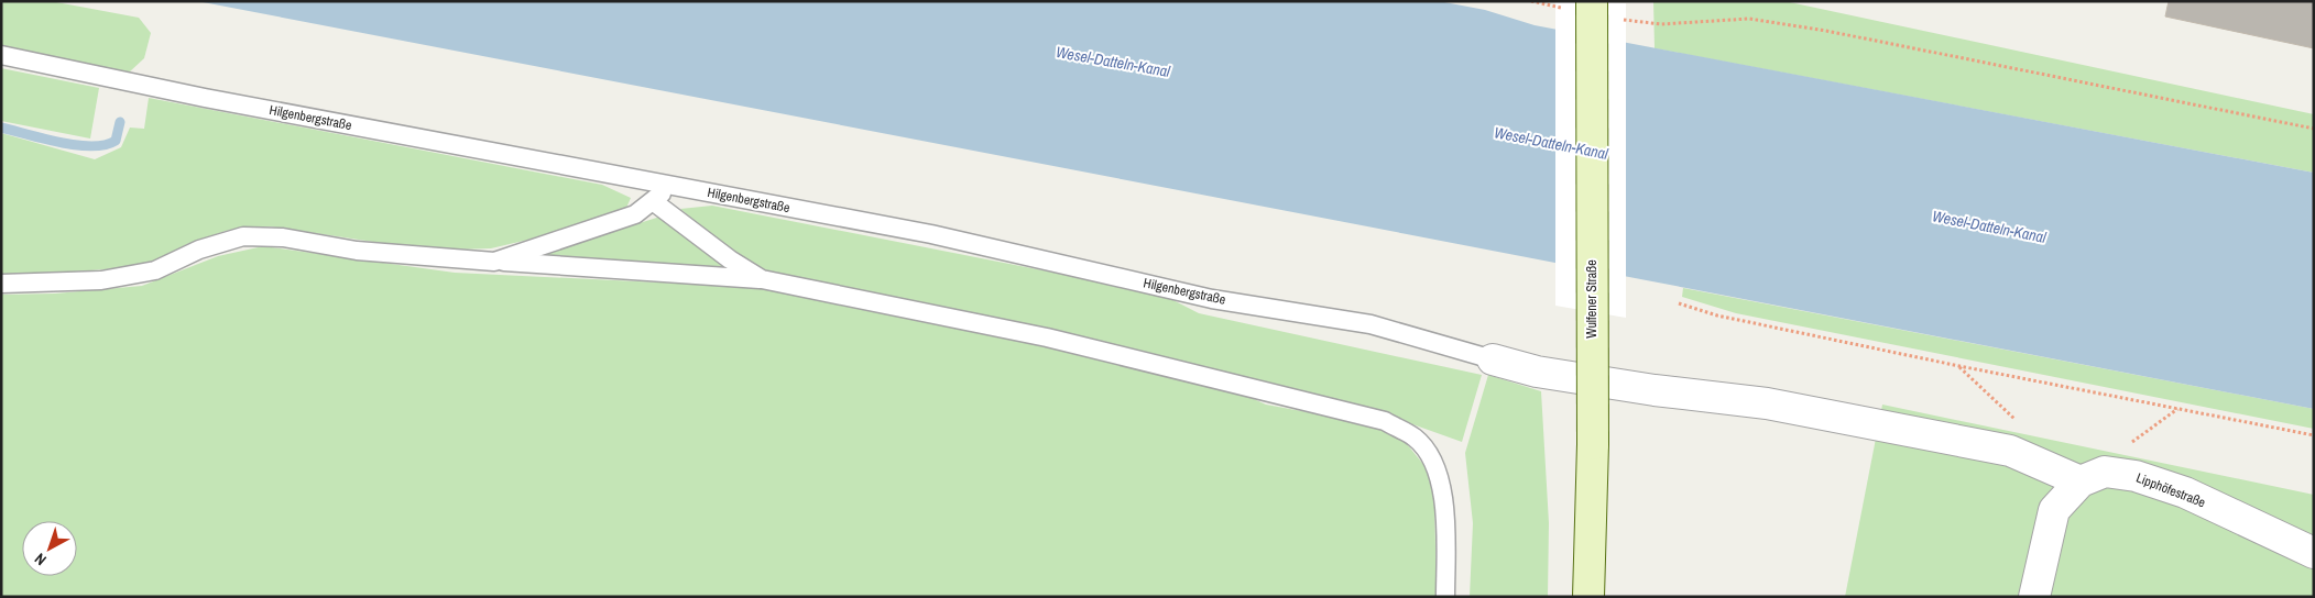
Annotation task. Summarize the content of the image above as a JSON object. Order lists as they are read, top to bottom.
{
  "streets": {
    "main road": ["Wulfener Straße"],
    "street": ["Lipphöfestraße"],
    "lane": ["Hilgenbergstraße"]
  },
  "water": ["Wesel-Datteln-Kanal"],
  "north": "bottom left"
}
